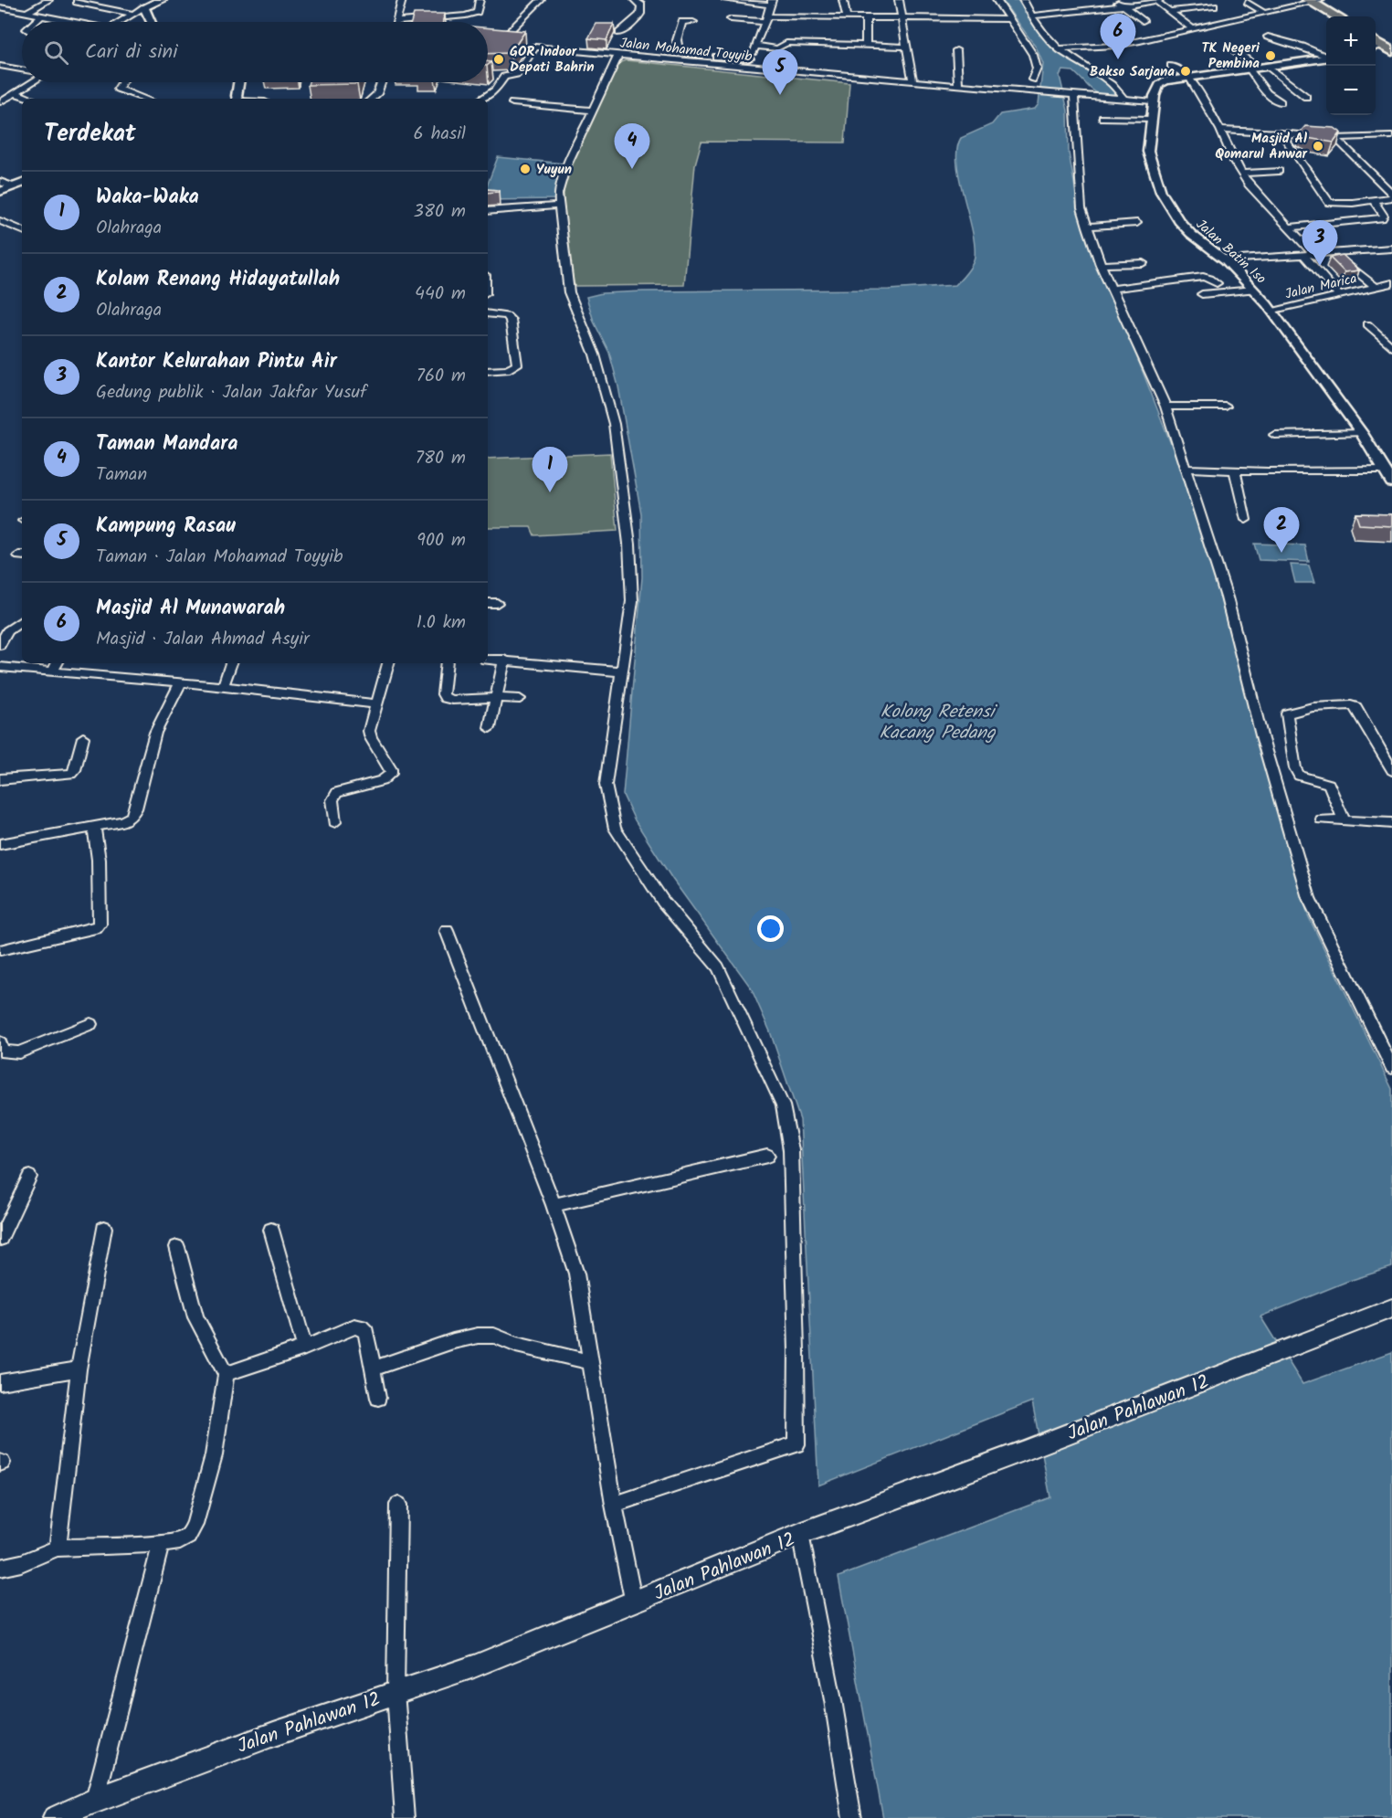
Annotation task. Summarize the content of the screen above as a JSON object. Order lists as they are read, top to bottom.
{
  "streets": {
    "main road": ["Jalan Pahlawan 12"],
    "street": ["Jalan Mohamad Toyyib", "Jalan Batin Iso", "Jalan Marica"]
  },
  "crossings": [
    ["Jalan Batin Iso", "Jalan Marica"]
  ],
  "water": ["Kolong Retensi Kacang Pedang"],
  "places": [
    "TK Negeri Pembina",
    "GOR Indoor Depati Bahrin",
    "Bakso Sarjana",
    "Masjid Al Qomarul Anwar",
    "Yuyun"
  ],
  "page": {
    "pins": [
      "6",
      "5",
      "4",
      "3",
      "1",
      "2"
    ],
    "map_buttons": ["+", "−"],
    "search": "Cari di sini",
    "heading": ["Terdekat", "6 hasil"],
    "list": [
      {
        "mark": "1",
        "name": "Waka-Waka",
        "note": "Olahraga",
        "value": "380 m"
      },
      {
        "mark": "2",
        "name": "Kolam Renang Hidayatullah",
        "note": "Olahraga",
        "value": "440 m"
      },
      {
        "mark": "3",
        "name": "Kantor Kelurahan Pintu Air",
        "note": "Gedung publik · Jalan Jakfar Yusuf",
        "value": "760 m"
      },
      {
        "mark": "4",
        "name": "Taman Mandara",
        "note": "Taman",
        "value": "780 m"
      },
      {
        "mark": "5",
        "name": "Kampung Rasau",
        "note": "Taman · Jalan Mohamad Toyyib",
        "value": "900 m"
      },
      {
        "mark": "6",
        "name": "Masjid Al Munawarah",
        "note": "Masjid · Jalan Ahmad Asyir",
        "value": "1.0 km"
      }
    ]
  }
}
